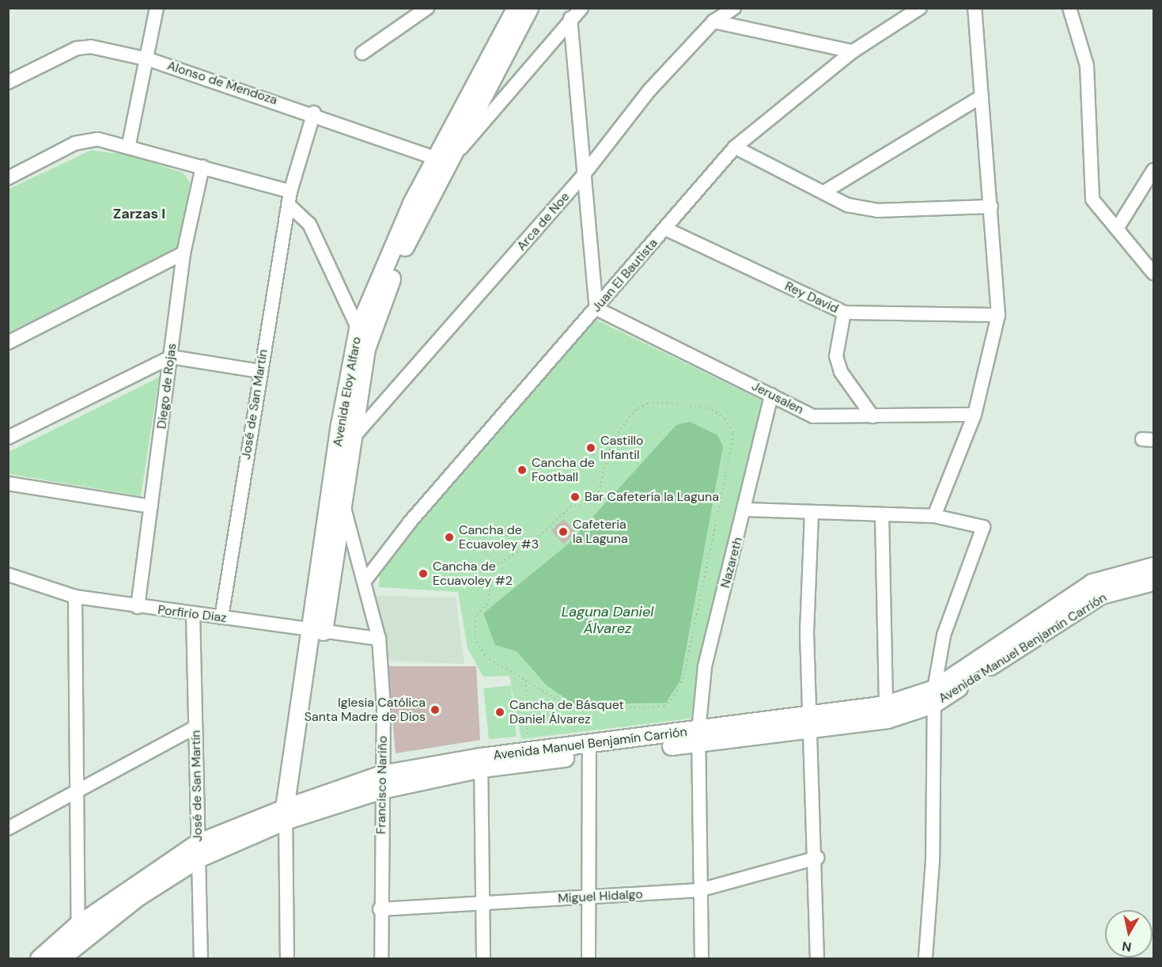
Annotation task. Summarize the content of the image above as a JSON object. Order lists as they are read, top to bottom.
{
  "streets": {
    "main road": ["Avenida Eloy Alfaro", "Avenida Manuel Benjamín Carrión"],
    "street": [
      "Alonso de Mendoza",
      "Arca de Noe",
      "Juan El Bautista",
      "Rey David",
      "Diego de Rojas",
      "Jerusalen",
      "José de San Martín",
      "Nazareth",
      "Porfirio Diaz",
      "Francisco Nariño",
      "Miguel Hidalgo"
    ]
  },
  "crossings": [
    ["Alonso de Mendoza", "Avenida Eloy Alfaro"],
    ["Alonso de Mendoza", "José de San Martín"],
    ["Arca de Noe", "Avenida Eloy Alfaro"],
    ["Juan El Bautista", "Rey David"],
    ["Juan El Bautista", "Jerusalen"],
    ["Juan El Bautista", "Francisco Nariño"],
    ["Diego de Rojas", "Porfirio Diaz"],
    ["Avenida Eloy Alfaro", "Porfirio Diaz"],
    ["Avenida Eloy Alfaro", "Avenida Manuel Benjamín Carrión"],
    ["Avenida Eloy Alfaro", "Francisco Nariño"],
    ["Jerusalen", "Nazareth"],
    ["José de San Martín", "Porfirio Diaz"],
    ["José de San Martín", "Avenida Manuel Benjamín Carrión"],
    ["Nazareth", "Avenida Manuel Benjamín Carrión"],
    ["Nazareth", "Miguel Hidalgo"],
    ["Porfirio Diaz", "Francisco Nariño"],
    ["Avenida Manuel Benjamín Carrión", "Francisco Nariño"],
    ["Francisco Nariño", "Miguel Hidalgo"]
  ],
  "districts": ["Zarzas I"],
  "water": ["Laguna Daniel Álvarez"],
  "places": [
    "Castillo Infantil",
    "Cancha de Football",
    "Bar Cafetería la Laguna",
    "Cafeteria la Laguna",
    "Cancha de Ecuavoley #3",
    "Cancha de Ecuavoley #2",
    "Iglesia Católica Santa Madre de Dios",
    "Cancha de Básquet Daniel Álvarez"
  ],
  "north": "bottom"
}
